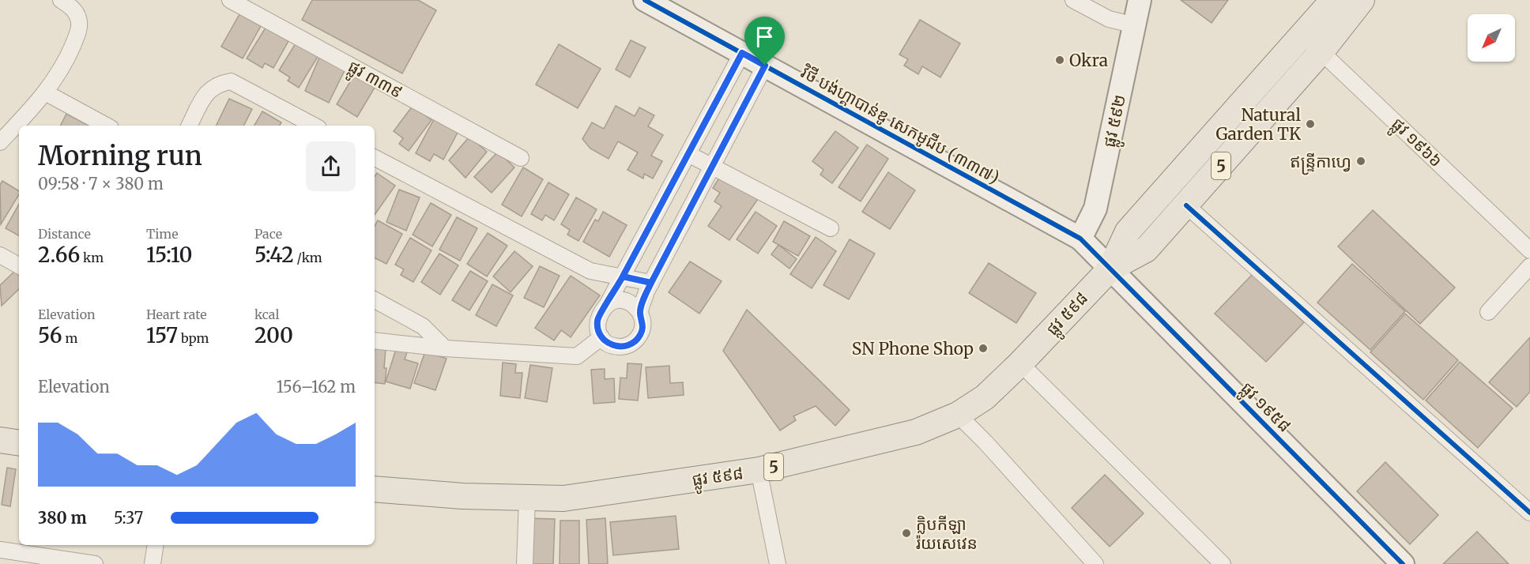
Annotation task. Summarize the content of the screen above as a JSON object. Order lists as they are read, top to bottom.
{
  "streets": {
    "main road": ["5", "ផ្លូវ ៥៩៨"],
    "street": [
      "ផ្លូវ ៣៣៩",
      "ផ្លូវ ៥៩២",
      "វិថី បង់ហ្គាបាន់ឌូ សេកមូជីប (៣៣៧)",
      "ផ្លូវ ១៩៦៦",
      "ផ្លូវ ១៩៥៨"
    ]
  },
  "crossings": [
    ["ផ្លូវ ៥៩២", "វិថី បង់ហ្គាបាន់ឌូ សេកមូជីប (៣៣៧)"],
    ["វិថី បង់ហ្គាបាន់ឌូ សេកមូជីប (៣៣៧)", "ផ្លូវ ៥៩៨"],
    ["វិថី បង់ហ្គាបាន់ឌូ សេកមូជីប (៣៣៧)", "ផ្លូវ ១៩៥៨"],
    ["ផ្លូវ ១៩៦៦", "ផ្លូវ ៥៩៨"],
    ["ផ្លូវ ៥៩៨", "ផ្លូវ ១៩៥៨"]
  ],
  "places": [
    "Okra",
    "Natural Garden TK",
    "ឥន្ទ្រីកាហ្វេ",
    "SN Phone Shop",
    "ក្លិបកីឡា រ៉យសេវេន"
  ],
  "north": "bottom left",
  "page": {
    "heading": ["Morning run", "09:58 · 7 × 380 m"],
    "stats": [
      ["Distance", "2.66 km"],
      ["Time", "15:10"],
      ["Pace", "5:42 /km"],
      ["Elevation", "56 m"],
      ["Heart rate", "157 bpm"],
      ["kcal", "200"]
    ],
    "chart": ["Elevation", "156–162 m"],
    "list": [
      {
        "name": "380 m",
        "note": "5:37"
      }
    ]
  }
}
